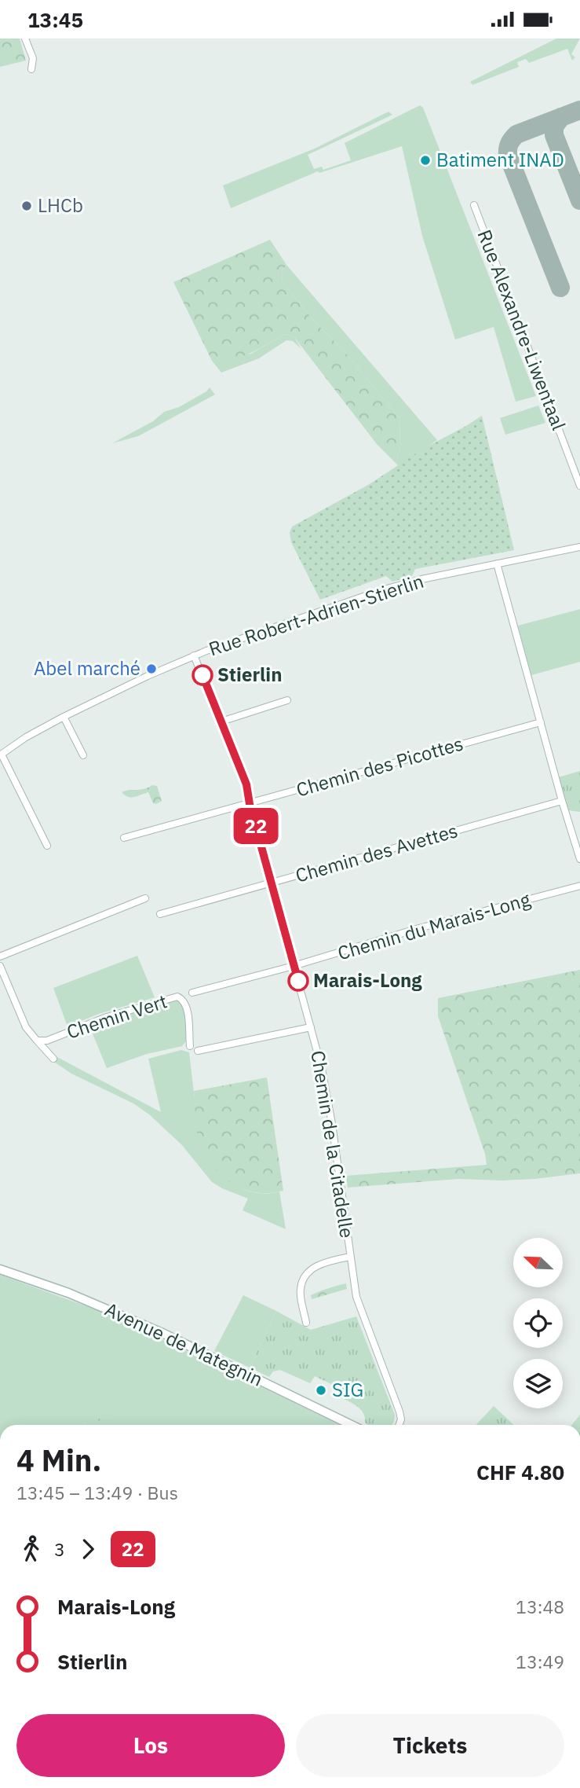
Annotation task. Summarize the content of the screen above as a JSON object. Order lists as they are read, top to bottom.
{
  "streets": {
    "main road": ["Avenue de Mategnin"],
    "street": [
      "Rue Alexandre-Liwentaal",
      "Rue Robert-Adrien-Stierlin",
      "Chemin des Picottes",
      "Chemin des Avettes",
      "Chemin du Marais-Long",
      "Chemin Vert",
      "Chemin de la Citadelle"
    ]
  },
  "crossings": [
    ["Rue Robert-Adrien-Stierlin", "Chemin de la Citadelle"],
    ["Chemin des Picottes", "Chemin de la Citadelle"],
    ["Chemin des Avettes", "Chemin de la Citadelle"],
    ["Chemin du Marais-Long", "Chemin de la Citadelle"]
  ],
  "places": [
    "Batiment INAD",
    "LHCb",
    "Abel marché",
    "Stierlin",
    "Marais-Long",
    "SIG"
  ],
  "lines": ["bus line 22"],
  "north": "top left",
  "page": {
    "status": "13:45",
    "on_map": "22",
    "heading": ["4 Min.", "13:45 – 13:49 · Bus", "CHF 4.80"],
    "legs": ["3", "22"],
    "list": [
      {
        "name": "Marais-Long",
        "value": "13:48"
      },
      {
        "name": "Stierlin",
        "value": "13:49"
      }
    ],
    "buttons": ["Los", "Tickets"]
  }
}
